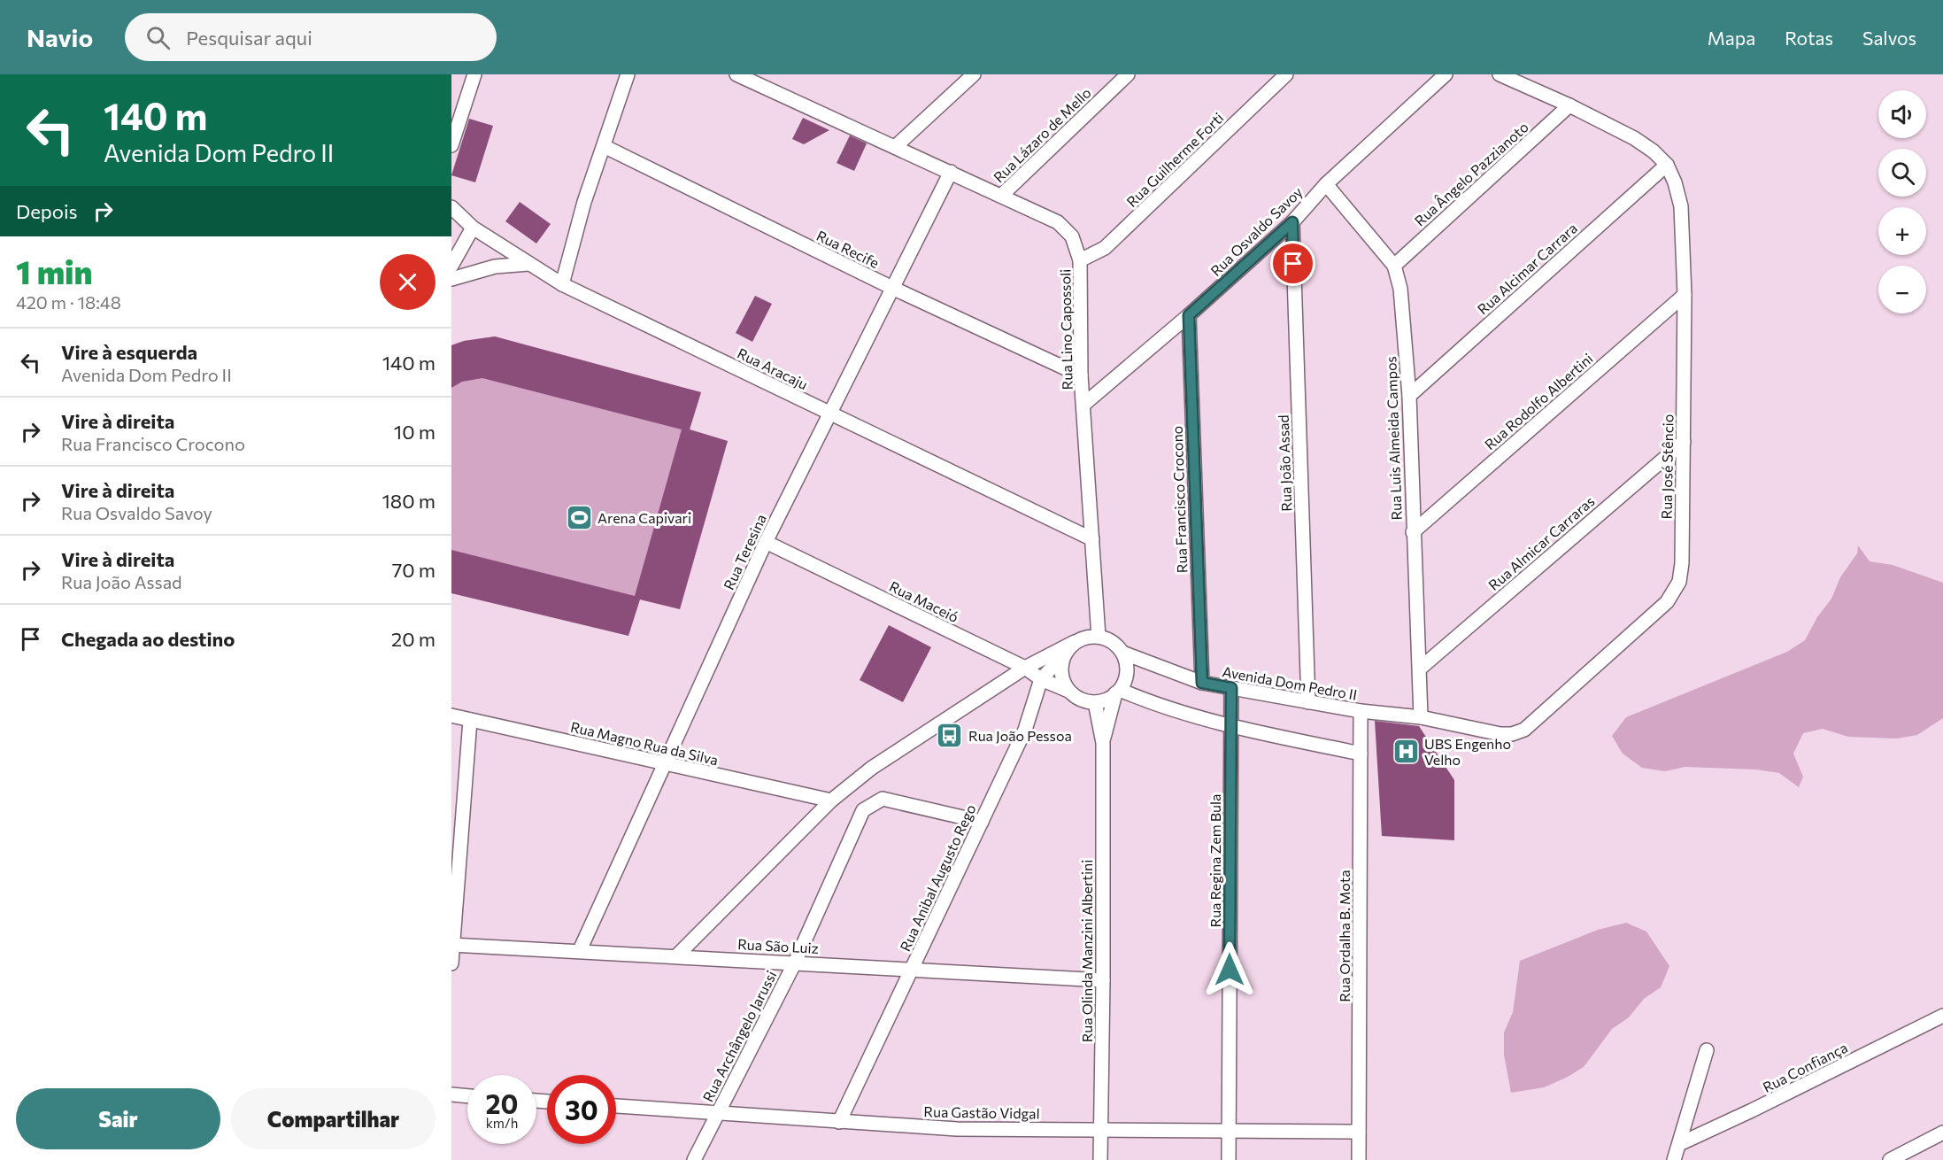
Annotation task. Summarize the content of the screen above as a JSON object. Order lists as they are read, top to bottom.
{
  "streets": {
    "street": [
      "Rua Lázaro de Mello",
      "Rua Guilherme Forti",
      "Rua Ângelo Pazzianoto",
      "Rua Osvaldo Savoy",
      "Rua Recife",
      "Rua Alcimar Carrara",
      "Rua Lino Capossoli",
      "Rua Aracaju",
      "Rua Rodolfo Albertini",
      "Rua Luis Almeida Campos",
      "Rua João Assad",
      "Rua José Stêncio",
      "Rua Francisco Crocono",
      "Rua Almicar Carraras",
      "Rua Teresina",
      "Rua Maceió",
      "Avenida Dom Pedro II",
      "Rua Magno Rua da Silva",
      "Rua Regina Zem Bula",
      "Rua Anibal Augusto Rego",
      "Rua Ordalha B. Mota",
      "Rua São Luiz",
      "Rua Olinda Manzini Albertini",
      "Rua Archângelo Jarussi",
      "Rua Confiança",
      "Rua Gastão Vidgal"
    ]
  },
  "crossings": [
    ["Rua Lázaro de Mello", "Rua Lino Capossoli"],
    ["Rua Guilherme Forti", "Rua Lino Capossoli"],
    ["Rua Ângelo Pazzianoto", "Rua Luis Almeida Campos"],
    ["Rua Ângelo Pazzianoto", "Rua José Stêncio"],
    ["Rua Osvaldo Savoy", "Rua Lino Capossoli"],
    ["Rua Osvaldo Savoy", "Rua Luis Almeida Campos"],
    ["Rua Osvaldo Savoy", "Rua João Assad"],
    ["Rua Osvaldo Savoy", "Rua Francisco Crocono"],
    ["Rua Recife", "Rua Lino Capossoli"],
    ["Rua Recife", "Rua Teresina"],
    ["Rua Alcimar Carrara", "Rua Luis Almeida Campos"],
    ["Rua Alcimar Carrara", "Rua José Stêncio"],
    ["Rua Lino Capossoli", "Rua Aracaju"],
    ["Rua Lino Capossoli", "Rua Teresina"],
    ["Rua Lino Capossoli", "Rua Maceió"],
    ["Rua Lino Capossoli", "Avenida Dom Pedro II"],
    ["Rua Lino Capossoli", "Rua Anibal Augusto Rego"],
    ["Rua Lino Capossoli", "Rua Olinda Manzini Albertini"],
    ["Rua Aracaju", "Rua Teresina"],
    ["Rua Rodolfo Albertini", "Rua Luis Almeida Campos"],
    ["Rua Rodolfo Albertini", "Rua José Stêncio"],
    ["Rua Luis Almeida Campos", "Rua José Stêncio"],
    ["Rua Luis Almeida Campos", "Rua Almicar Carraras"],
    ["Rua João Assad", "Avenida Dom Pedro II"],
    ["Rua José Stêncio", "Rua Almicar Carraras"],
    ["Rua José Stêncio", "Avenida Dom Pedro II"],
    ["Rua José Stêncio", "Rua Ordalha B. Mota"],
    ["Rua Francisco Crocono", "Avenida Dom Pedro II"],
    ["Rua Teresina", "Rua Maceió"],
    ["Rua Teresina", "Rua Magno Rua da Silva"],
    ["Rua Teresina", "Rua São Luiz"],
    ["Rua Maceió", "Avenida Dom Pedro II"],
    ["Rua Maceió", "Rua Anibal Augusto Rego"],
    ["Rua Maceió", "Rua Olinda Manzini Albertini"],
    ["Avenida Dom Pedro II", "Rua Regina Zem Bula"],
    ["Avenida Dom Pedro II", "Rua Anibal Augusto Rego"],
    ["Avenida Dom Pedro II", "Rua Ordalha B. Mota"],
    ["Avenida Dom Pedro II", "Rua Olinda Manzini Albertini"],
    ["Rua Regina Zem Bula", "Rua Gastão Vidgal"],
    ["Rua Anibal Augusto Rego", "Rua São Luiz"],
    ["Rua Anibal Augusto Rego", "Rua Olinda Manzini Albertini"],
    ["Rua Anibal Augusto Rego", "Rua Archângelo Jarussi"],
    ["Rua Anibal Augusto Rego", "Rua Gastão Vidgal"],
    ["Rua Ordalha B. Mota", "Rua Gastão Vidgal"],
    ["Rua São Luiz", "Rua Olinda Manzini Albertini"],
    ["Rua São Luiz", "Rua Archângelo Jarussi"],
    ["Rua Olinda Manzini Albertini", "Rua Gastão Vidgal"],
    ["Rua Archângelo Jarussi", "Rua Gastão Vidgal"]
  ],
  "places": {
    "sports": ["Arena Capivari"],
    "bus stop": ["Rua João Pessoa"],
    "hospital": ["UBS Engenho Velho"]
  },
  "page": {
    "header": "Navio",
    "search": "Pesquisar aqui",
    "nav": ["Mapa", "Rotas", "Salvos"],
    "turn": ["140 m", "Avenida Dom Pedro II"],
    "map_buttons": ["+", "−"],
    "then": "Depois",
    "heading": ["1 min", "420 m · 18:48"],
    "list": [
      {
        "name": "Vire à esquerda",
        "note": "Avenida Dom Pedro II",
        "value": "140 m"
      },
      {
        "name": "Vire à direita",
        "note": "Rua Francisco Crocono",
        "value": "10 m"
      },
      {
        "name": "Vire à direita",
        "note": "Rua Osvaldo Savoy",
        "value": "180 m"
      },
      {
        "name": "Vire à direita",
        "note": "Rua João Assad",
        "value": "70 m"
      },
      {
        "name": "Chegada ao destino",
        "value": "20 m"
      }
    ],
    "speed": "20 km/h",
    "limit": "30",
    "buttons": ["Sair", "Compartilhar"]
  }
}
